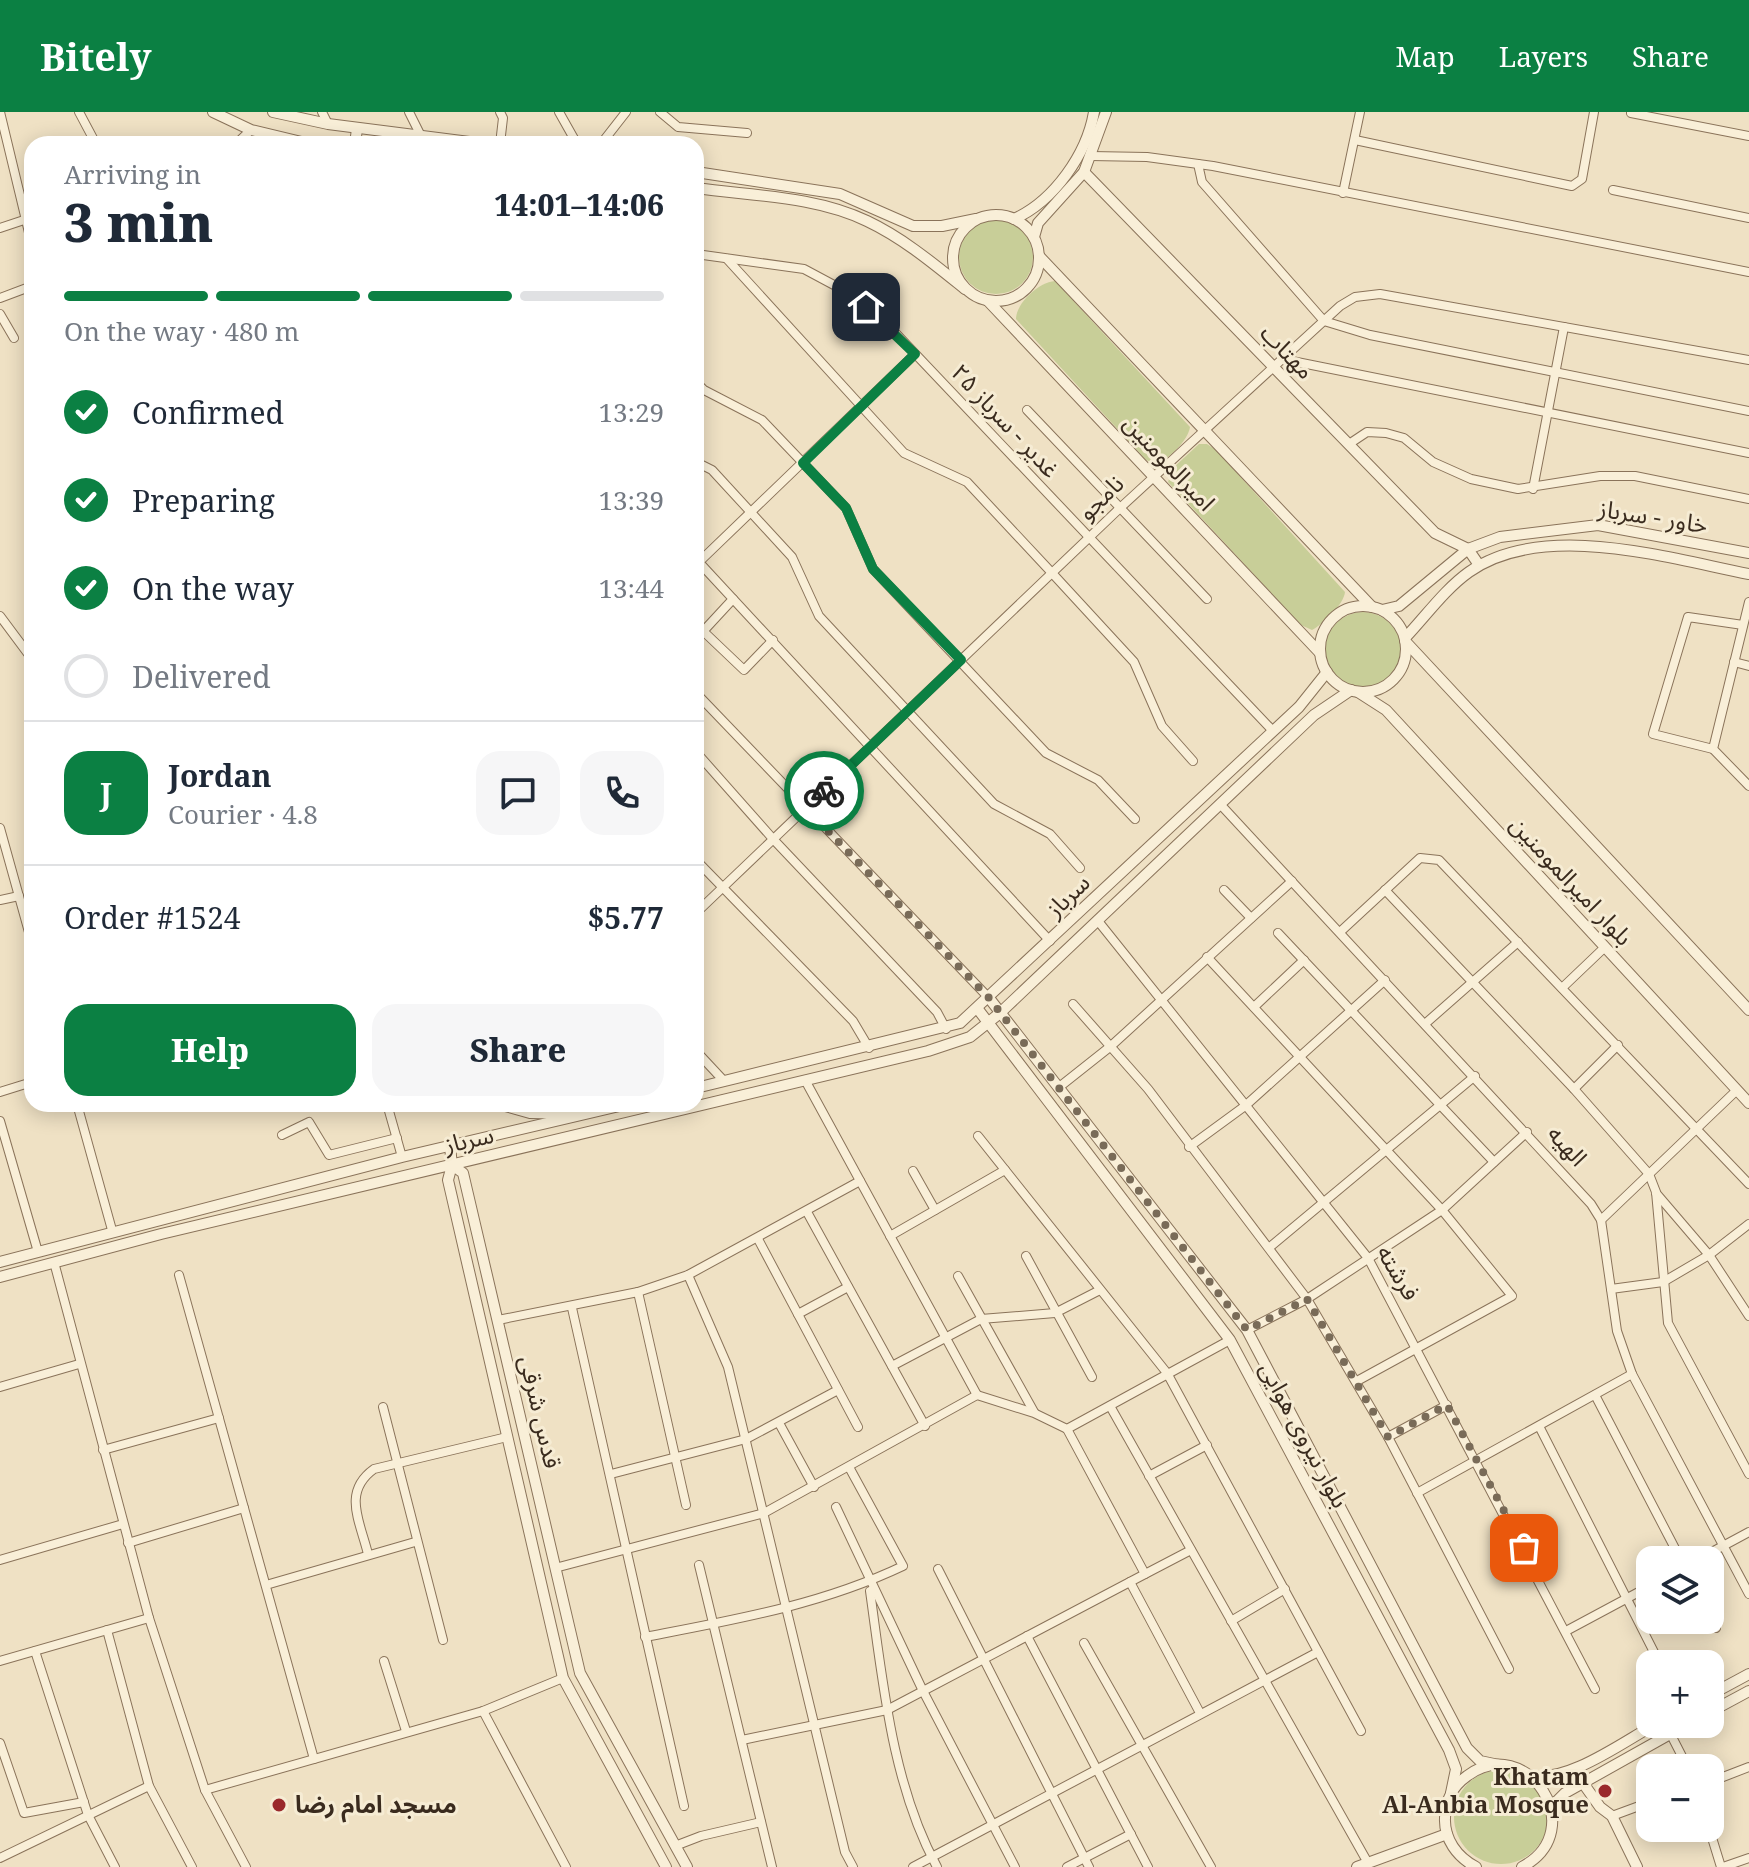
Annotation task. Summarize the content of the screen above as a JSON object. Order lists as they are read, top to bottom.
{
  "streets": {
    "street": [
      "مهتاب",
      "غدیر - سرباز ۲۵",
      "امیرالمومنین",
      "نامجو",
      "خاور - سرباز",
      "بلوار امیرالمومنین",
      "سرباز",
      "الهیه",
      "فرشته",
      "قدس شرقی",
      "بلوار نیروی هوایی"
    ]
  },
  "crossings": [
    ["مهتاب", "نامجو"],
    ["مهتاب", "خاور - سرباز"],
    ["غدیر - سرباز ۲۵", "نامجو"],
    ["غدیر - سرباز ۲۵", "سرباز"],
    ["امیرالمومنین", "نامجو"],
    ["امیرالمومنین", "خاور - سرباز"],
    ["امیرالمومنین", "بلوار امیرالمومنین"],
    ["امیرالمومنین", "سرباز"],
    ["خاور - سرباز", "بلوار امیرالمومنین"],
    ["خاور - سرباز", "سرباز"],
    ["بلوار امیرالمومنین", "سرباز"],
    ["سرباز", "الهیه"],
    ["سرباز", "فرشته"],
    ["سرباز", "قدس شرقی"],
    ["سرباز", "بلوار نیروی هوایی"]
  ],
  "places": ["Khatam Al-Anbia Mosque", "مسجد امام رضا"],
  "page": {
    "header": "Bitely",
    "nav": ["Map", "Layers", "Share"],
    "heading": ["3 min", "Arriving in", "14:01–14:06"],
    "panel": [
      "Jordan",
      "Courier · 4.8",
      "Order #1524",
      "$5.77"
    ],
    "bar": "On the way · 480 m",
    "list": [
      ["Confirmed", "13:29"],
      ["Preparing", "13:39"],
      ["On the way", "13:44"],
      "Delivered"
    ],
    "round": "J",
    "buttons": ["Help", "Share"],
    "map_buttons": ["+", "−"]
  }
}
